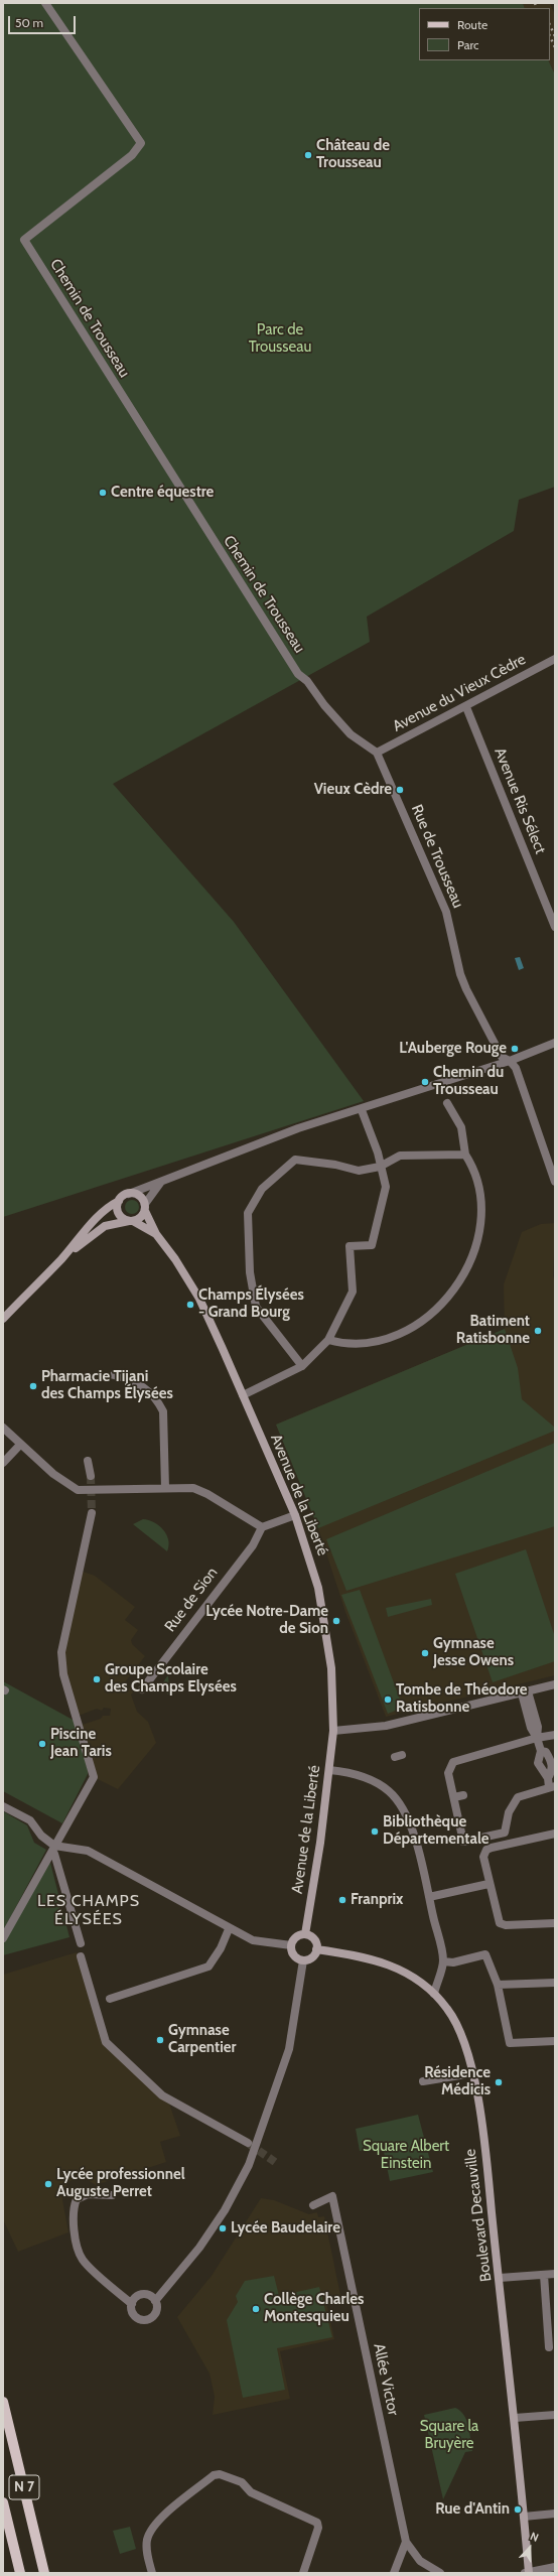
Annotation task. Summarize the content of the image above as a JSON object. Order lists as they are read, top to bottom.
{
  "streets": {
    "main road": ["N 7"],
    "street": [
      "Chemin de Trousseau",
      "Avenue du Vieux Cèdre",
      "Avenue Ris Sélect",
      "Rue de Trousseau",
      "Avenue de la Liberté",
      "Rue de Sion",
      "Boulevard Decauville",
      "Allée Victor"
    ]
  },
  "crossings": [
    ["Chemin de Trousseau", "Avenue du Vieux Cèdre"],
    ["Chemin de Trousseau", "Rue de Trousseau"],
    ["Avenue du Vieux Cèdre", "Avenue Ris Sélect"],
    ["Avenue du Vieux Cèdre", "Rue de Trousseau"],
    ["Avenue de la Liberté", "Boulevard Decauville"]
  ],
  "districts": ["LES CHAMPS ÉLYSÉES"],
  "parks": ["Parc de Trousseau", "Square Albert Einstein", "Square la Bruyère"],
  "places": [
    "Château de Trousseau",
    "Centre équestre",
    "Vieux Cèdre",
    "L'Auberge Rouge",
    "Chemin du Trousseau",
    "Champs Élysées - Grand Bourg",
    "Batiment Ratisbonne",
    "Pharmacie Tijani des Champs Élysées",
    "Lycée Notre-Dame de Sion",
    "Gymnase Jesse Owens",
    "Groupe Scolaire des Champs Elysées",
    "Tombe de Théodore Ratisbonne",
    "Piscine Jean Taris",
    "Bibliothèque Départementale",
    "Franprix",
    "Gymnase Carpentier",
    "Résidence Médicis",
    "Lycée professionnel Auguste Perret",
    "Lycée Baudelaire",
    "Collège Charles Montesquieu",
    "Rue d'Antin"
  ],
  "legend": ["Route", "Parc"],
  "scale_bar": "50 m",
  "north": "top"
}
